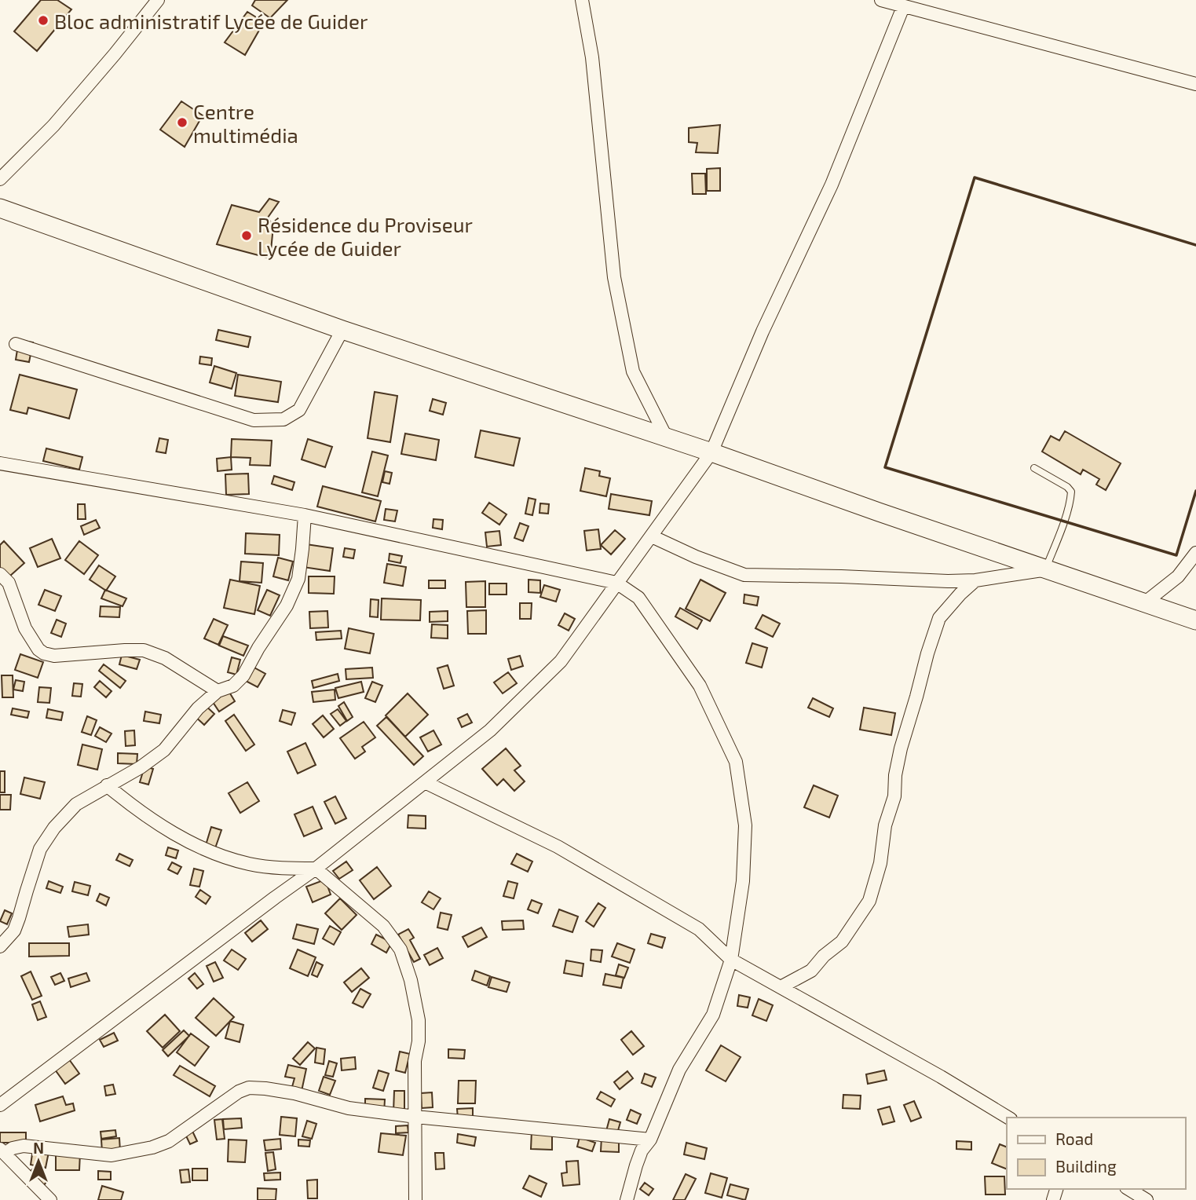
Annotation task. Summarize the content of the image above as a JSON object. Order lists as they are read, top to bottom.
{
  "places": ["Bloc administratif Lycée de Guider", "Centre multimédia", "Résidence du Proviseur Lycée de Guider"],
  "legend": ["Road", "Building"],
  "north": "top"
}
